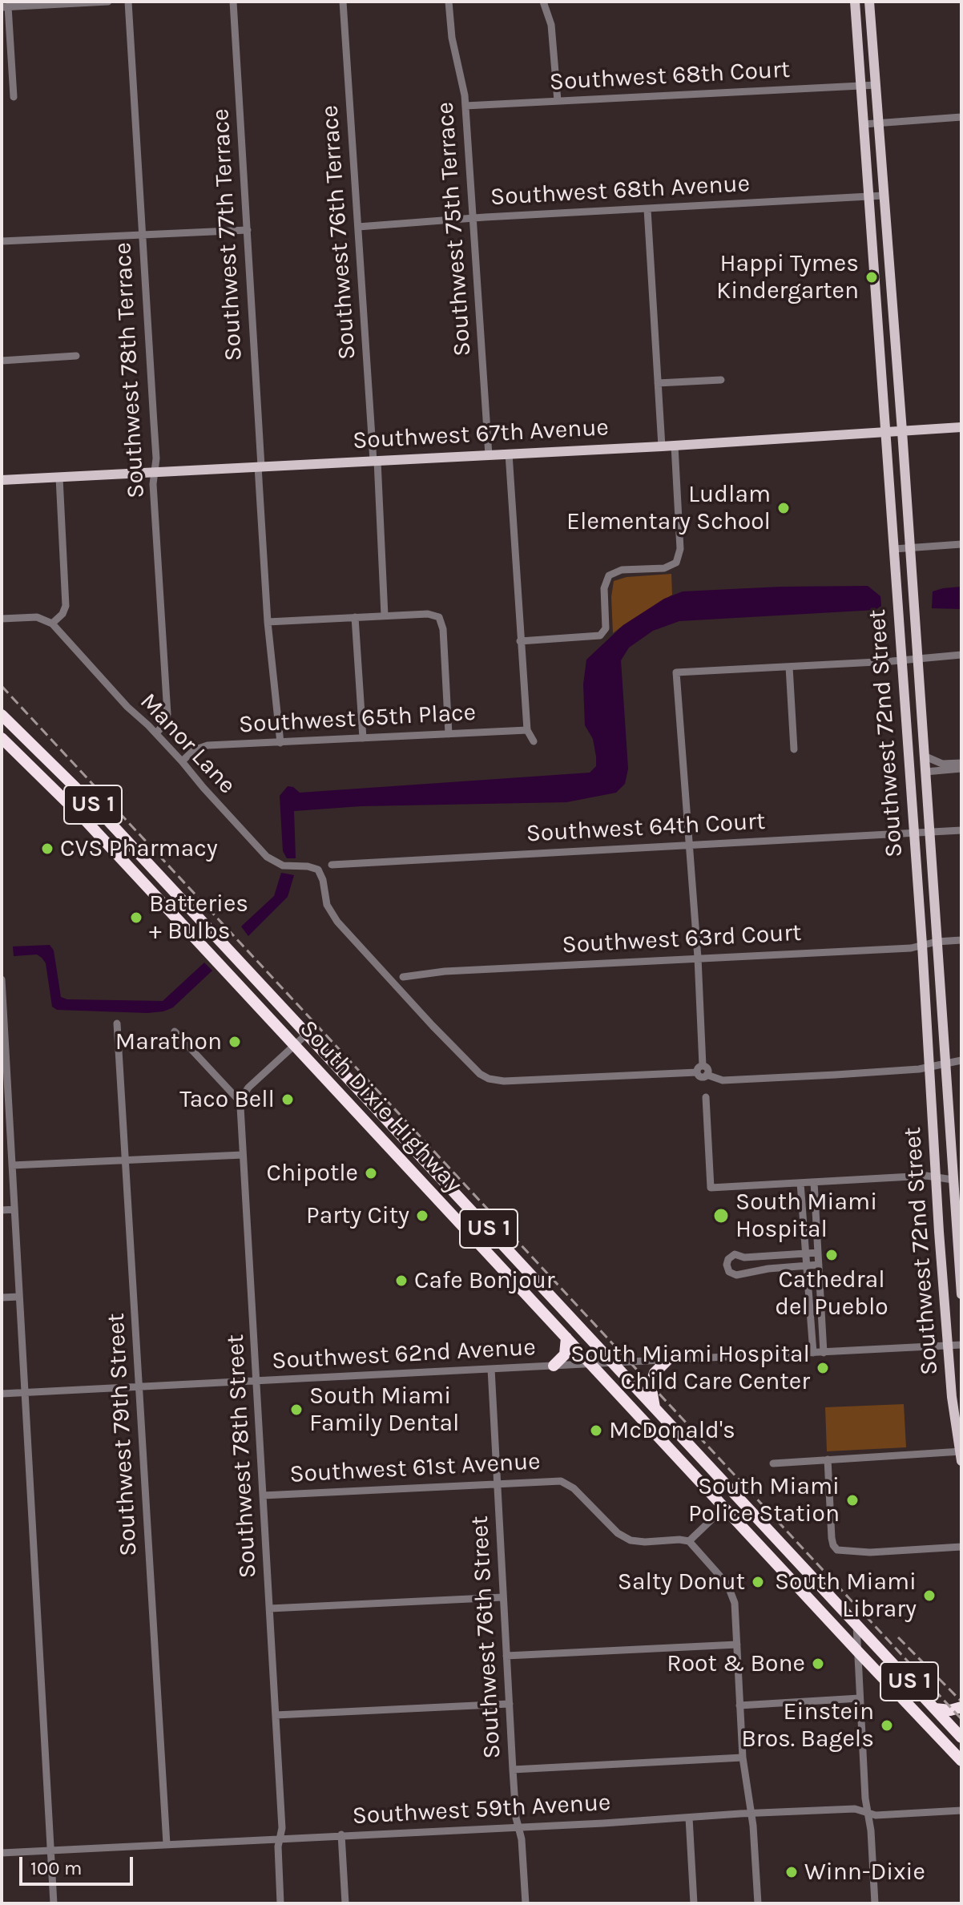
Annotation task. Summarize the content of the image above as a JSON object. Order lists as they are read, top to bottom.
{
  "streets": {
    "highway": ["US 1", "South Dixie Highway"],
    "main road": ["Southwest 67th Avenue", "Southwest 72nd Street"],
    "street": [
      "Southwest 68th Court",
      "Southwest 68th Avenue",
      "Southwest 75th Terrace",
      "Southwest 76th Terrace",
      "Southwest 77th Terrace",
      "Southwest 78th Terrace",
      "Southwest 65th Place",
      "Manor Lane",
      "Southwest 64th Court",
      "Southwest 63rd Court",
      "Southwest 62nd Avenue",
      "Southwest 79th Street",
      "Southwest 78th Street",
      "Southwest 61st Avenue",
      "Southwest 76th Street",
      "Southwest 59th Avenue"
    ]
  },
  "crossings": [
    ["Southwest 68th Court", "Southwest 75th Terrace"],
    ["Southwest 68th Court", "Southwest 72nd Street"],
    ["Southwest 68th Avenue", "Southwest 75th Terrace"],
    ["Southwest 68th Avenue", "Southwest 76th Terrace"],
    ["Southwest 68th Avenue", "Southwest 72nd Street"],
    ["Southwest 75th Terrace", "Southwest 67th Avenue"],
    ["Southwest 76th Terrace", "Southwest 67th Avenue"],
    ["Southwest 77th Terrace", "Southwest 67th Avenue"],
    ["Southwest 77th Terrace", "Southwest 65th Place"],
    ["Southwest 78th Terrace", "Southwest 67th Avenue"],
    ["Southwest 78th Terrace", "Manor Lane"],
    ["Southwest 67th Avenue", "Southwest 72nd Street"],
    ["Southwest 65th Place", "Manor Lane"],
    ["Southwest 72nd Street", "Southwest 64th Court"],
    ["Southwest 72nd Street", "Southwest 63rd Court"],
    ["Southwest 72nd Street", "Southwest 62nd Avenue"],
    ["South Dixie Highway", "Southwest 62nd Avenue"],
    ["Southwest 62nd Avenue", "Southwest 79th Street"],
    ["Southwest 62nd Avenue", "Southwest 78th Street"],
    ["Southwest 62nd Avenue", "Southwest 76th Street"],
    ["Southwest 79th Street", "Southwest 59th Avenue"],
    ["Southwest 78th Street", "Southwest 61st Avenue"],
    ["Southwest 78th Street", "Southwest 59th Avenue"],
    ["Southwest 61st Avenue", "Southwest 76th Street"],
    ["Southwest 76th Street", "Southwest 59th Avenue"]
  ],
  "places": [
    "Happi Tymes Kindergarten",
    "Ludlam Elementary School",
    "CVS Pharmacy",
    "Batteries + Bulbs",
    "Marathon",
    "Taco Bell",
    "Chipotle",
    "Party City",
    "South Miami Hospital",
    "Cathedral del Pueblo",
    "Cafe Bonjour",
    "South Miami Hospital Child Care Center",
    "South Miami Family Dental",
    "McDonald's",
    "South Miami Police Station",
    "Salty Donut",
    "South Miami Library",
    "Root & Bone",
    "Einstein Bros. Bagels",
    "Winn-Dixie"
  ],
  "scale_bar": "100 m"
}
